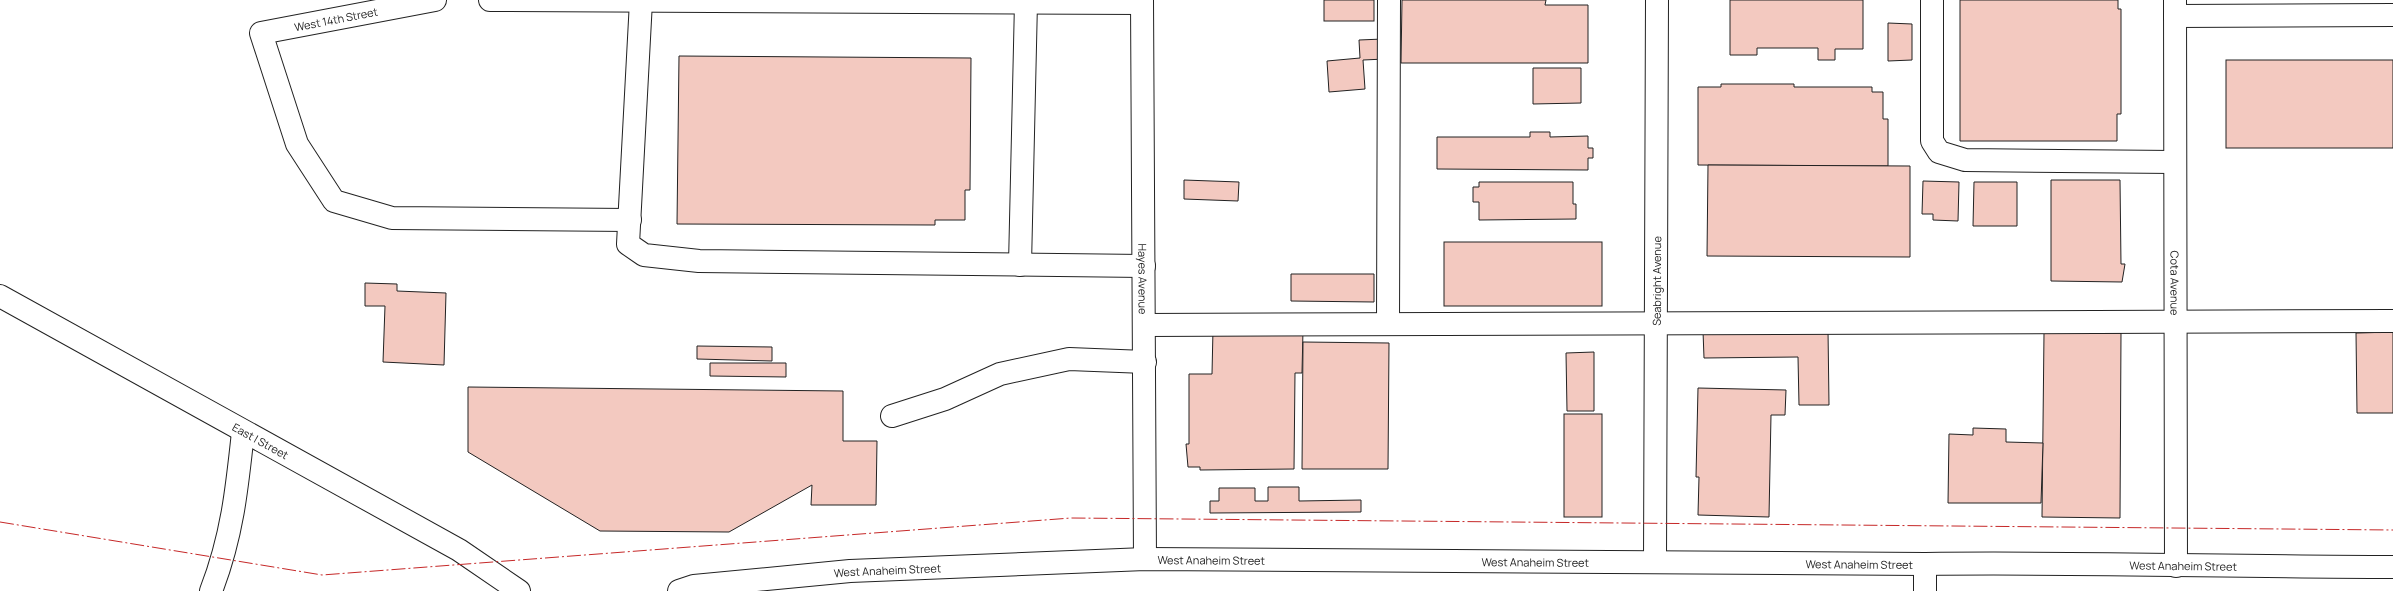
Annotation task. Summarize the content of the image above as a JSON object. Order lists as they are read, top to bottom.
{
  "streets": {
    "street": [
      "West 14th Street",
      "Hayes Avenue",
      "Seabright Avenue",
      "Cota Avenue",
      "East I Street",
      "West Anaheim Street"
    ]
  },
  "crossings": [
    ["Hayes Avenue", "West Anaheim Street"],
    ["Seabright Avenue", "West Anaheim Street"],
    ["Cota Avenue", "West Anaheim Street"]
  ]
}
